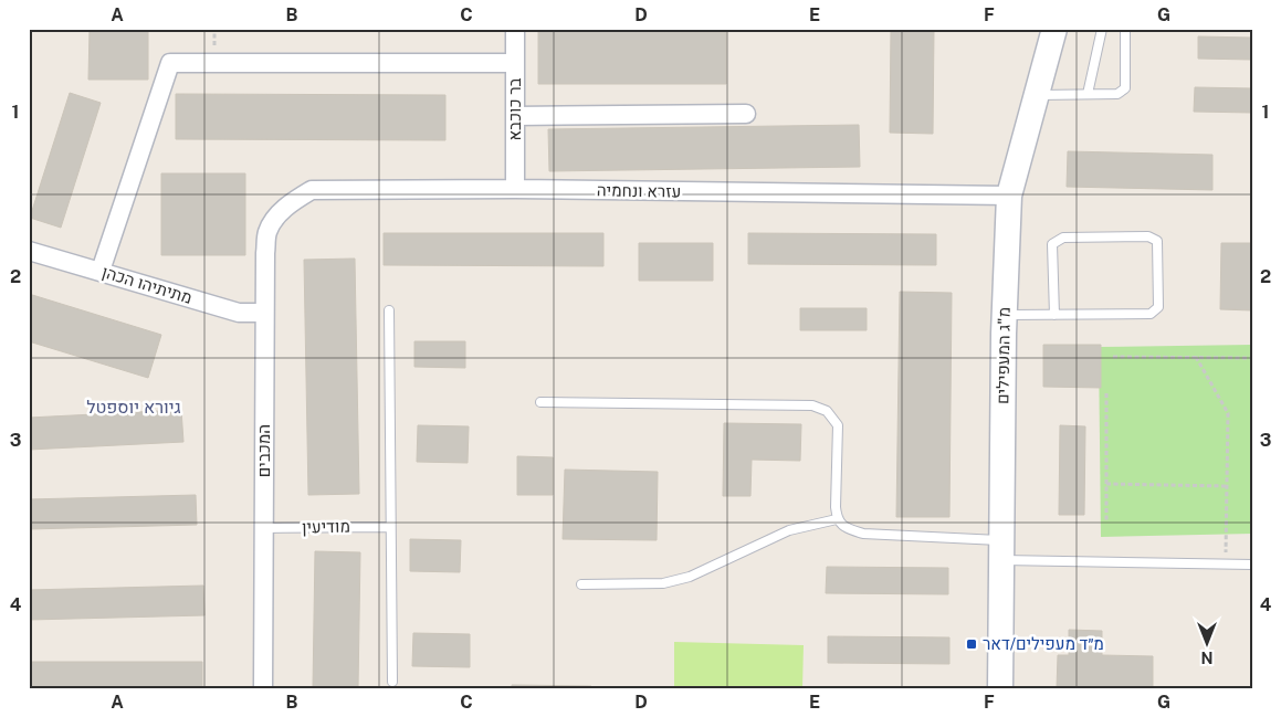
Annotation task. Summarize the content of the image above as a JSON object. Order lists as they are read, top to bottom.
{
  "streets": {
    "street": [
      "בר כוכבא",
      "עזרא ונחמיה",
      "מתיתיהו הכהן",
      "מ\"ג המעפילים",
      "המכבים"
    ],
    "lane": ["מודיעין"]
  },
  "crossings": [
    ["בר כוכבא", "עזרא ונחמיה"],
    ["עזרא ונחמיה", "מ\"ג המעפילים"],
    ["עזרא ונחמיה", "המכבים"],
    ["מתיתיהו הכהן", "המכבים"],
    ["המכבים", "מודיעין"]
  ],
  "districts": ["גיורא יוספטל"],
  "places": {
    "transit": ["מ״ד מעפילים/דאר"]
  },
  "north": "bottom",
  "grid": {
    "columns": [
      "A",
      "B",
      "C",
      "D",
      "E",
      "F",
      "G"
    ],
    "rows": [
      "1",
      "2",
      "3",
      "4"
    ]
  }
}
